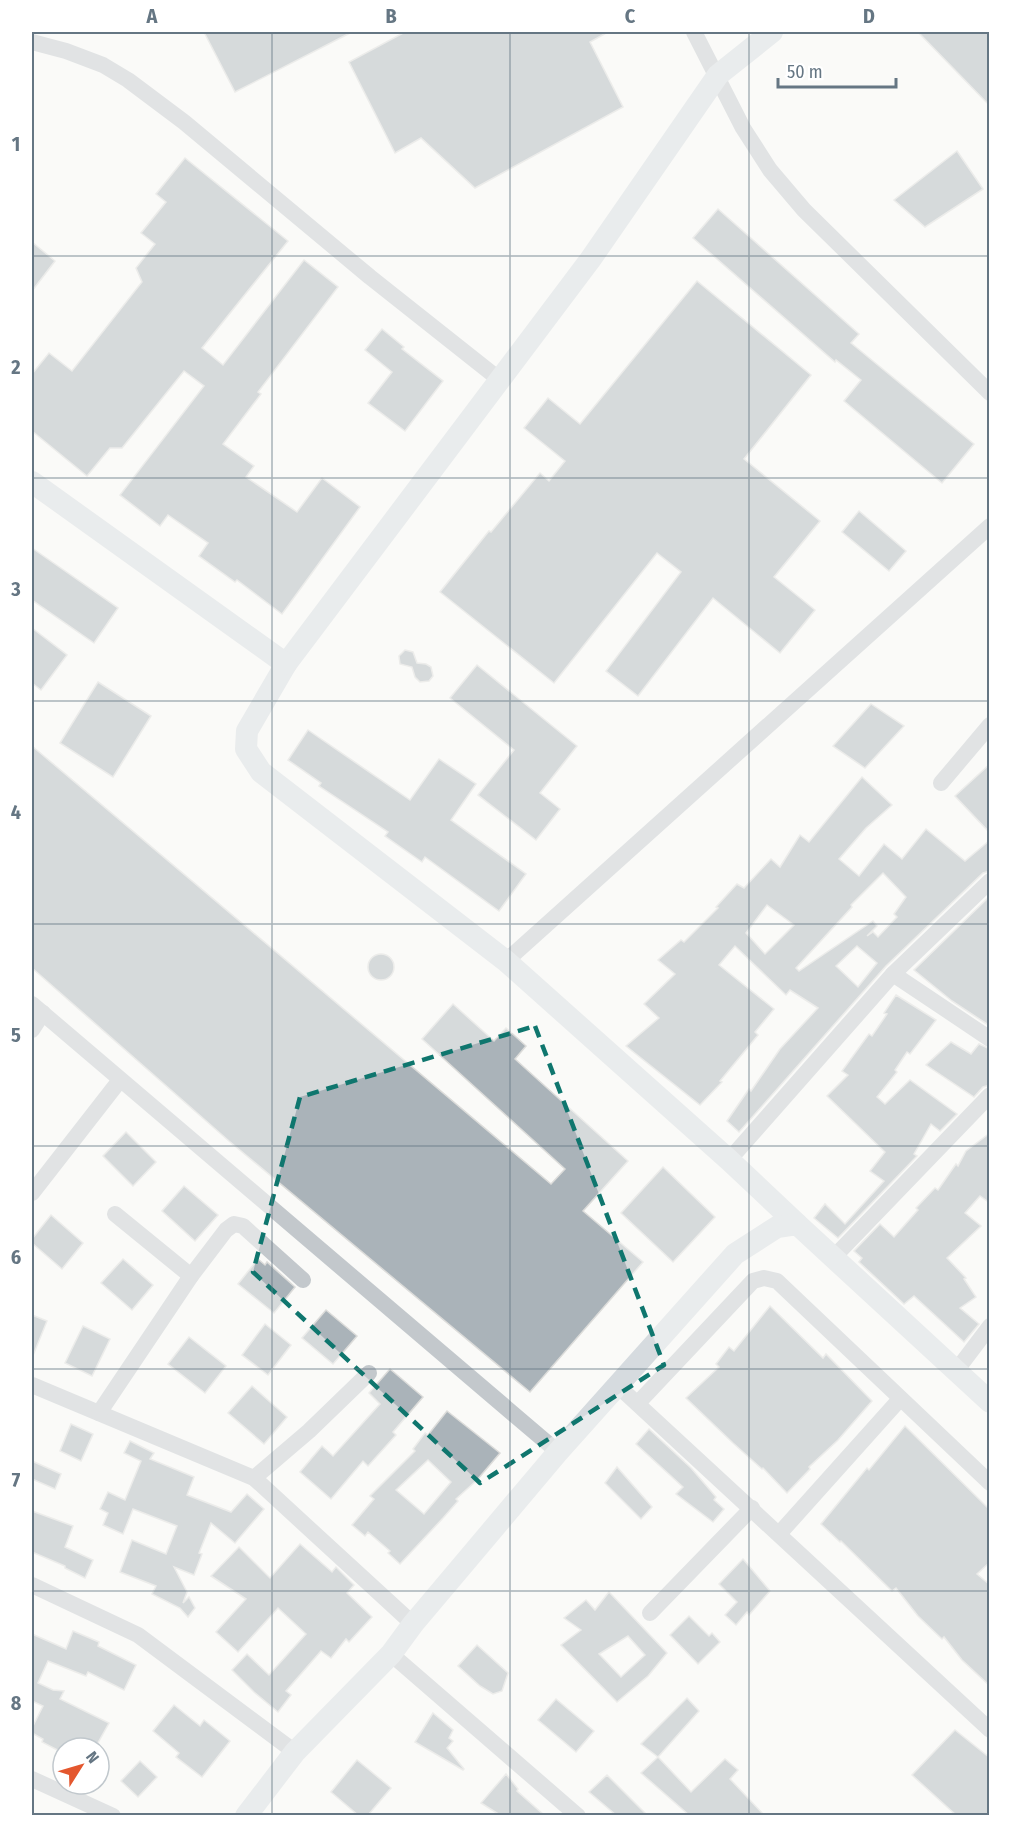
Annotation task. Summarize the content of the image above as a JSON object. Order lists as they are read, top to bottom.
{
  "scale_bar": "50 m",
  "north": "top right",
  "grid": {
    "columns": [
      "A",
      "B",
      "C",
      "D"
    ],
    "rows": [
      "1",
      "2",
      "3",
      "4",
      "5",
      "6",
      "7",
      "8"
    ]
  }
}
